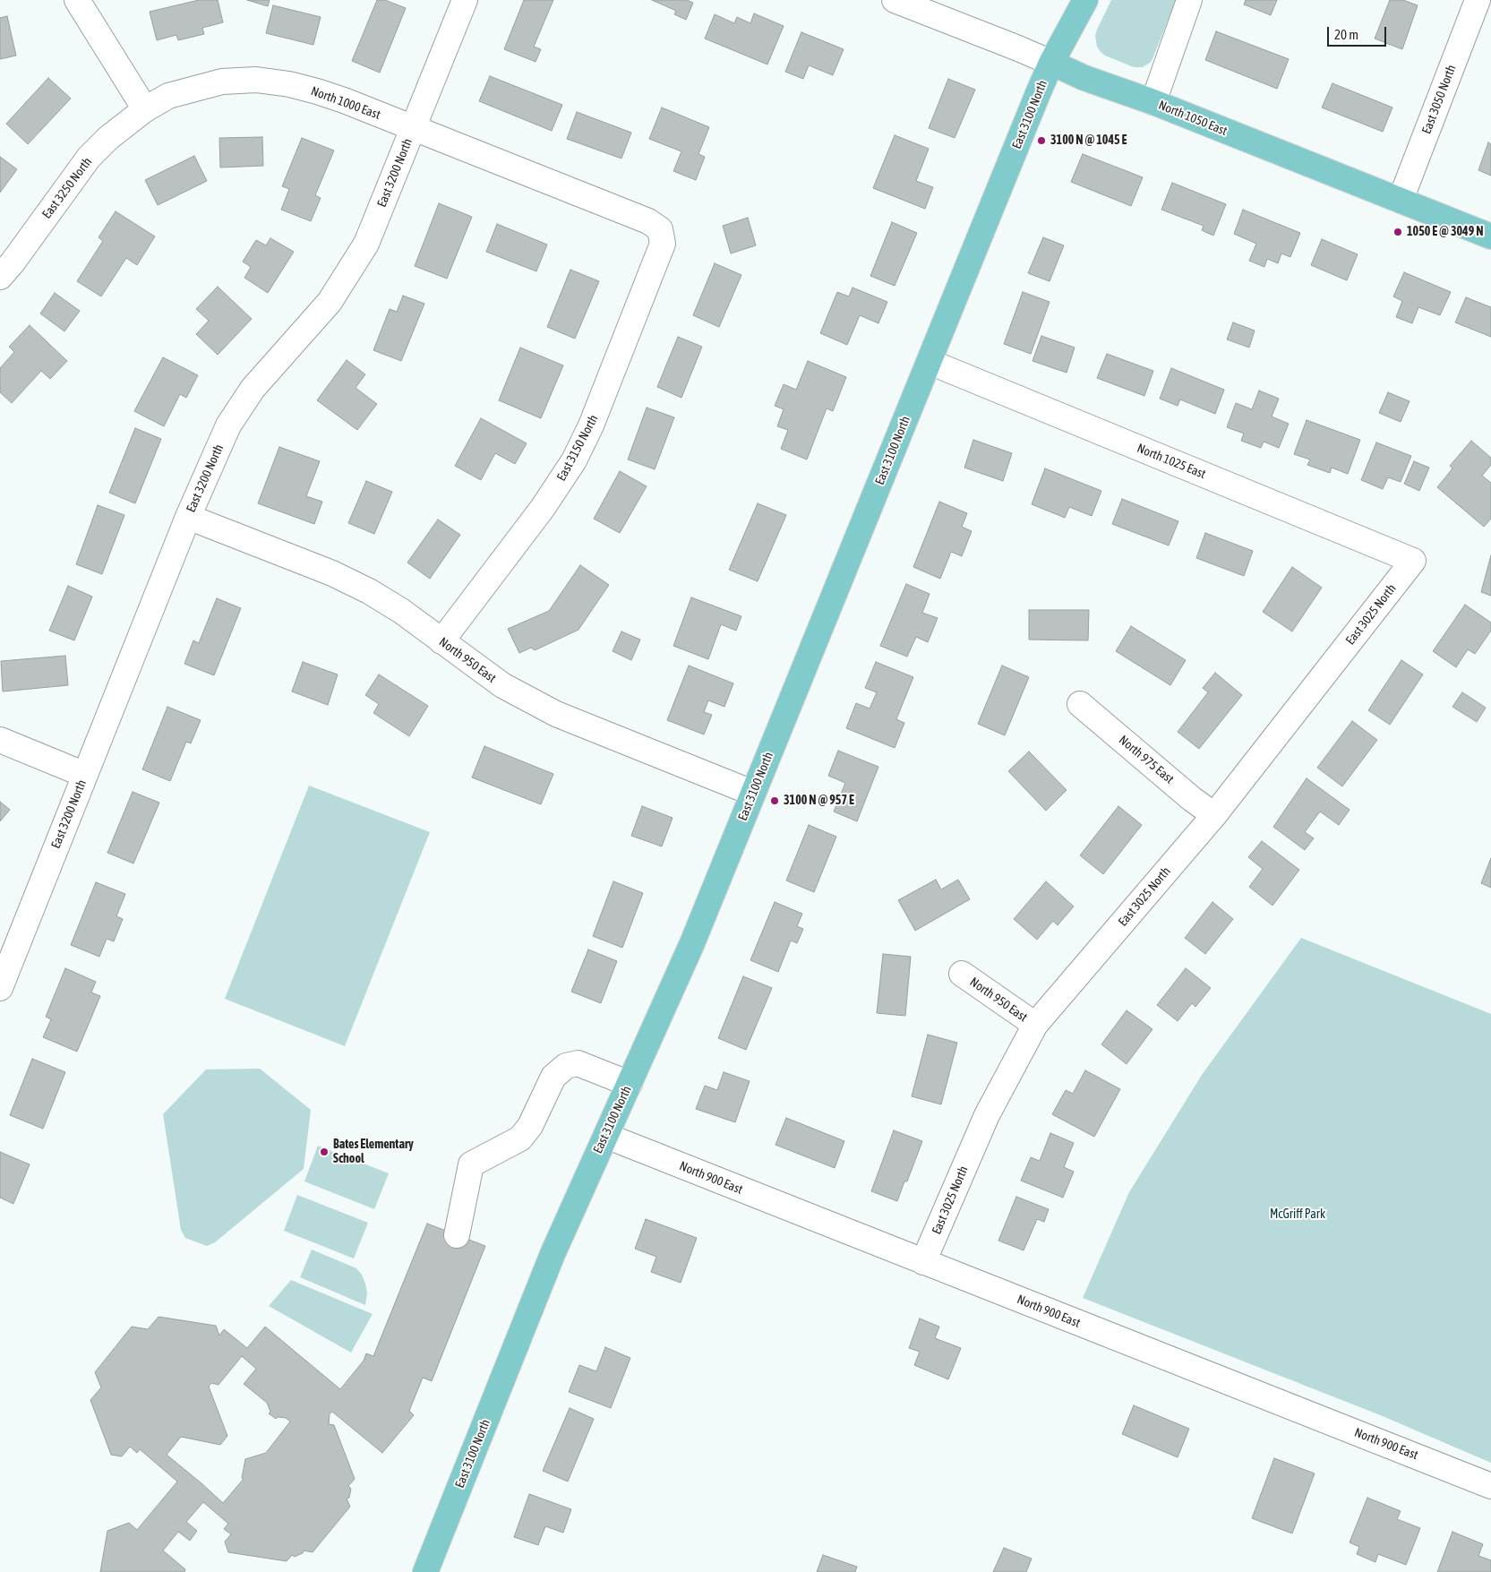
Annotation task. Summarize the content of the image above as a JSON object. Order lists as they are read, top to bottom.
{
  "streets": {
    "main road": ["East 3100 North", "North 1050 East"],
    "street": [
      "East 3050 North",
      "North 1000 East",
      "East 3200 North",
      "East 3250 North",
      "East 3150 North",
      "North 1025 East",
      "East 3025 North",
      "North 950 East",
      "North 975 East",
      "North 900 East"
    ]
  },
  "crossings": [
    ["East 3050 North", "North 1050 East"],
    ["North 1000 East", "East 3200 North"],
    ["North 1000 East", "East 3250 North"],
    ["North 1000 East", "East 3150 North"],
    ["East 3100 North", "North 1050 East"],
    ["East 3100 North", "North 1025 East"],
    ["East 3100 North", "North 950 East"],
    ["East 3100 North", "North 900 East"],
    ["East 3200 North", "North 950 East"],
    ["East 3150 North", "North 950 East"],
    ["North 1025 East", "East 3025 North"],
    ["East 3025 North", "North 950 East"],
    ["East 3025 North", "North 975 East"],
    ["East 3025 North", "North 900 East"]
  ],
  "parks": ["McGriff Park"],
  "places": [
    "3100 N @ 1045 E",
    "1050 E @ 3049 N",
    "3100 N @ 957 E",
    "Bates Elementary School"
  ],
  "scale_bar": "20 m"
}
